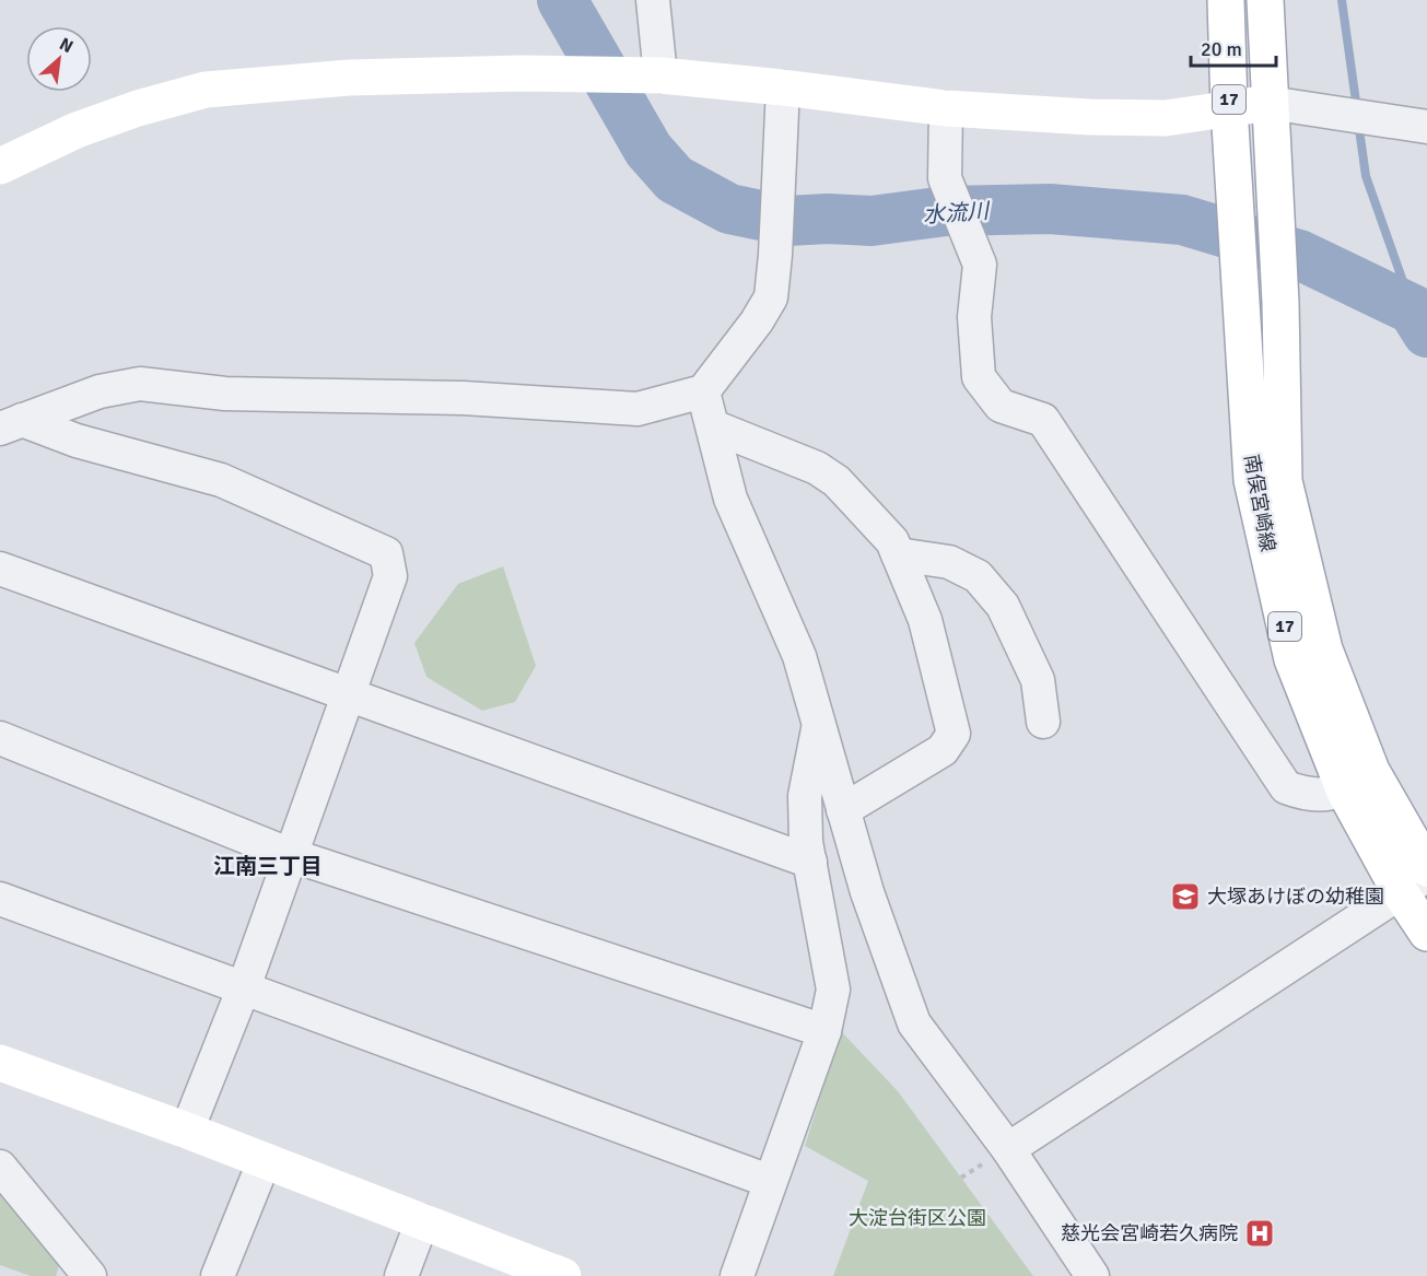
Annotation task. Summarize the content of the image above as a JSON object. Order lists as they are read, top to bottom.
{
  "streets": {
    "street": ["17", "南俣宮崎線"]
  },
  "districts": ["江南三丁目"],
  "water": ["水流川"],
  "parks": ["大淀台街区公園"],
  "places": {
    "school or university": ["大塚あけぼの幼稚園"],
    "hospital": ["慈光会宮崎若久病院"]
  },
  "scale_bar": "20 m",
  "north": "top right"
}
